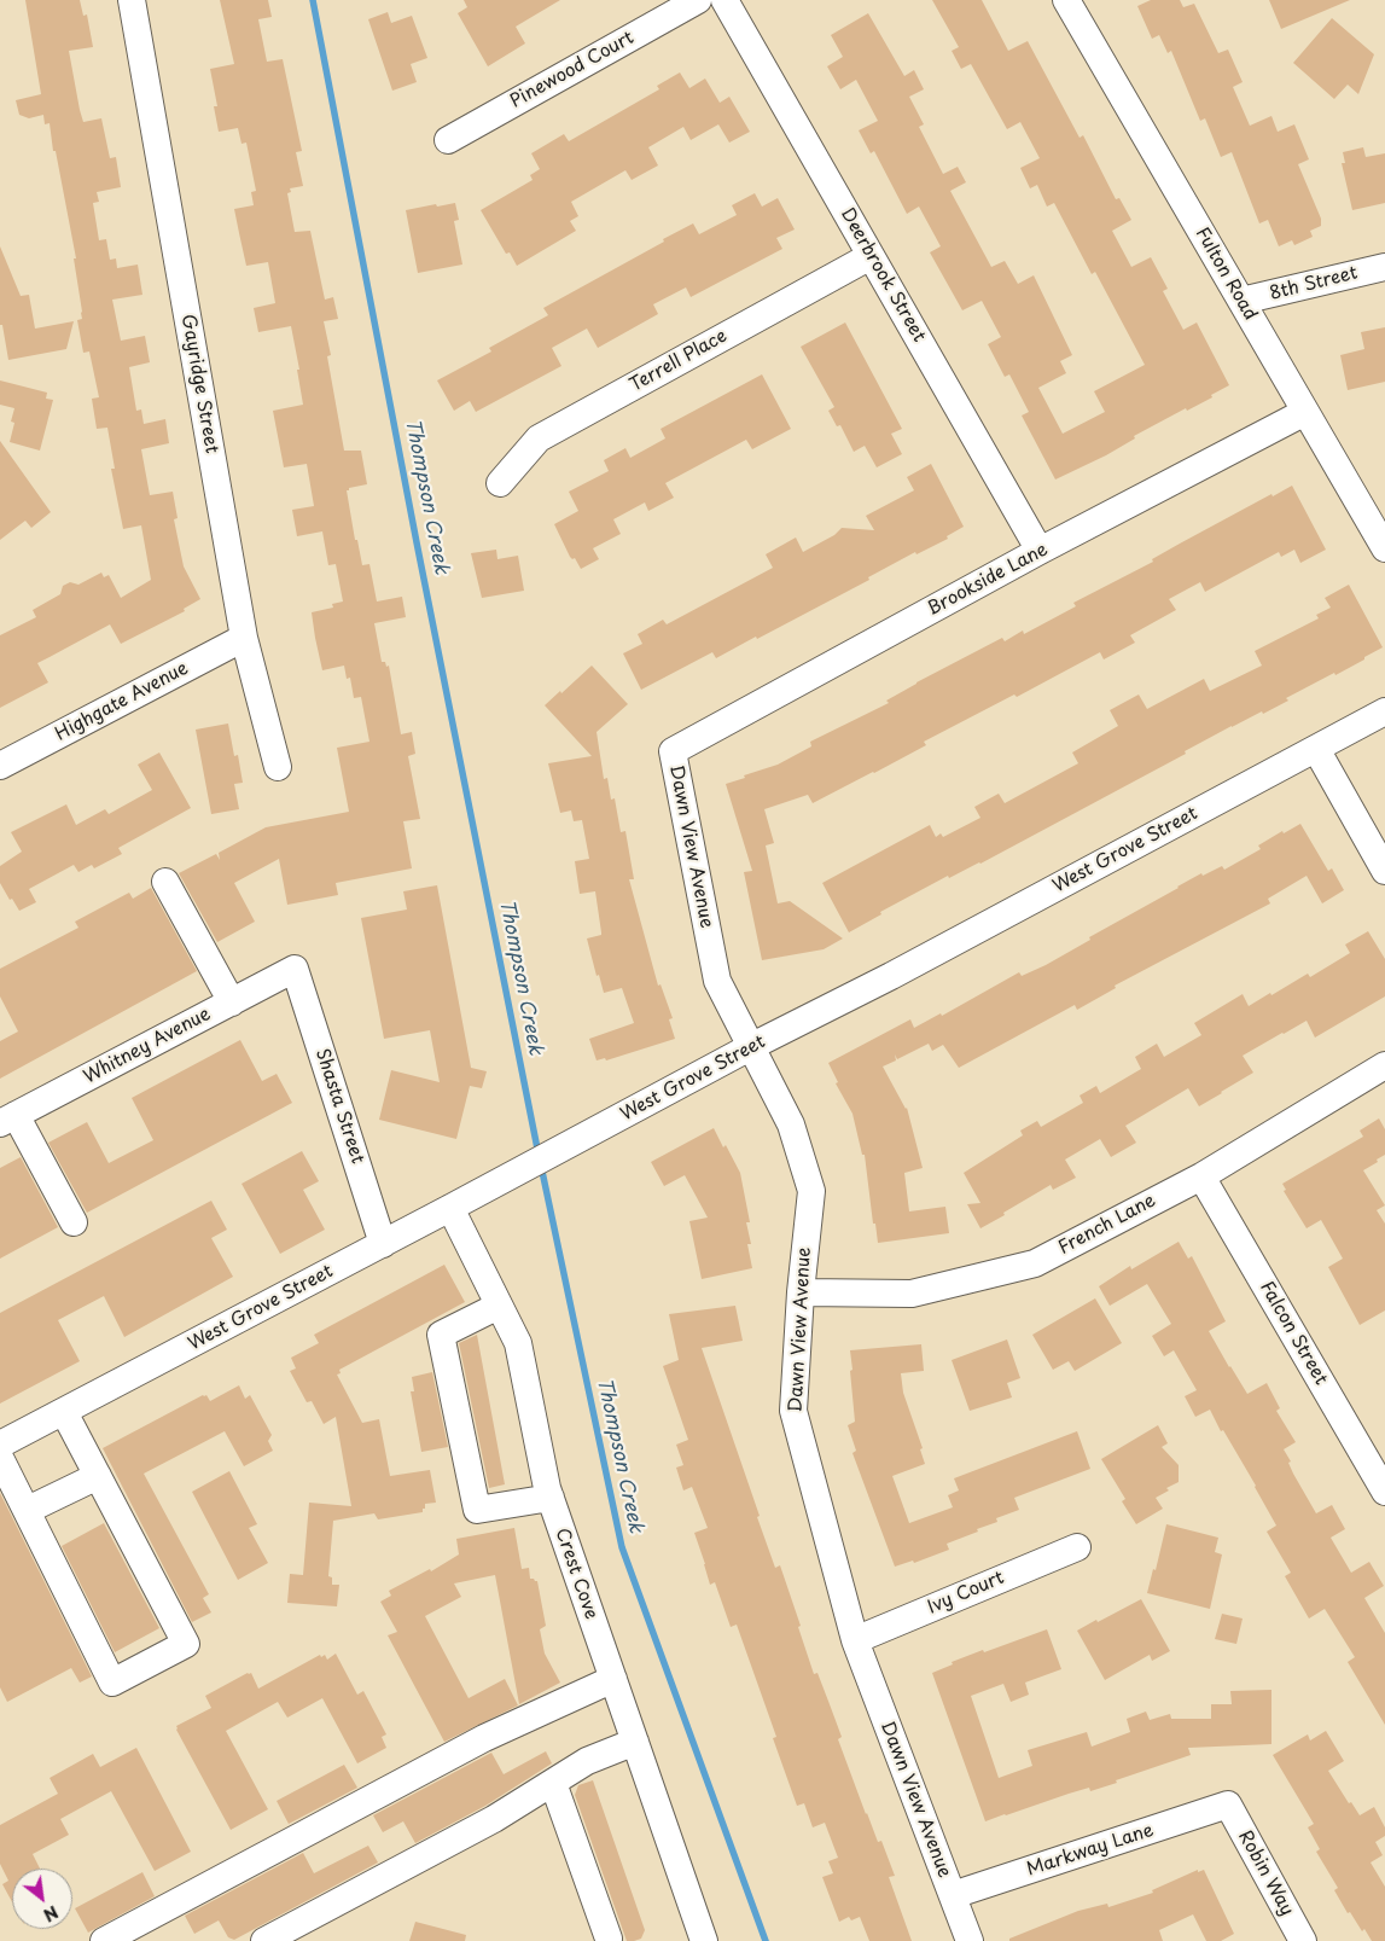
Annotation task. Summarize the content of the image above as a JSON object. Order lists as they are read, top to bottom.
{
  "streets": {
    "street": [
      "Pinewood Court",
      "Fulton Road",
      "Deerbrook Street",
      "8th Street",
      "Terrell Place",
      "Gayridge Street",
      "Brookside Lane",
      "Highgate Avenue",
      "Dawn View Avenue",
      "West Grove Street",
      "Whitney Avenue",
      "Shasta Street",
      "French Lane",
      "Falcon Street",
      "Crest Cove",
      "Ivy Court",
      "Markway Lane",
      "Robin Way"
    ]
  },
  "crossings": [
    ["Fulton Road", "8th Street"],
    ["Fulton Road", "Brookside Lane"],
    ["Deerbrook Street", "Terrell Place"],
    ["Deerbrook Street", "Brookside Lane"],
    ["Gayridge Street", "Highgate Avenue"],
    ["Brookside Lane", "Dawn View Avenue"],
    ["Dawn View Avenue", "West Grove Street"],
    ["Dawn View Avenue", "French Lane"],
    ["Dawn View Avenue", "Ivy Court"],
    ["Dawn View Avenue", "Markway Lane"],
    ["West Grove Street", "Shasta Street"],
    ["West Grove Street", "Crest Cove"],
    ["Whitney Avenue", "Shasta Street"],
    ["French Lane", "Falcon Street"],
    ["Markway Lane", "Robin Way"]
  ],
  "water": ["Thompson Creek"],
  "north": "bottom right"
}
